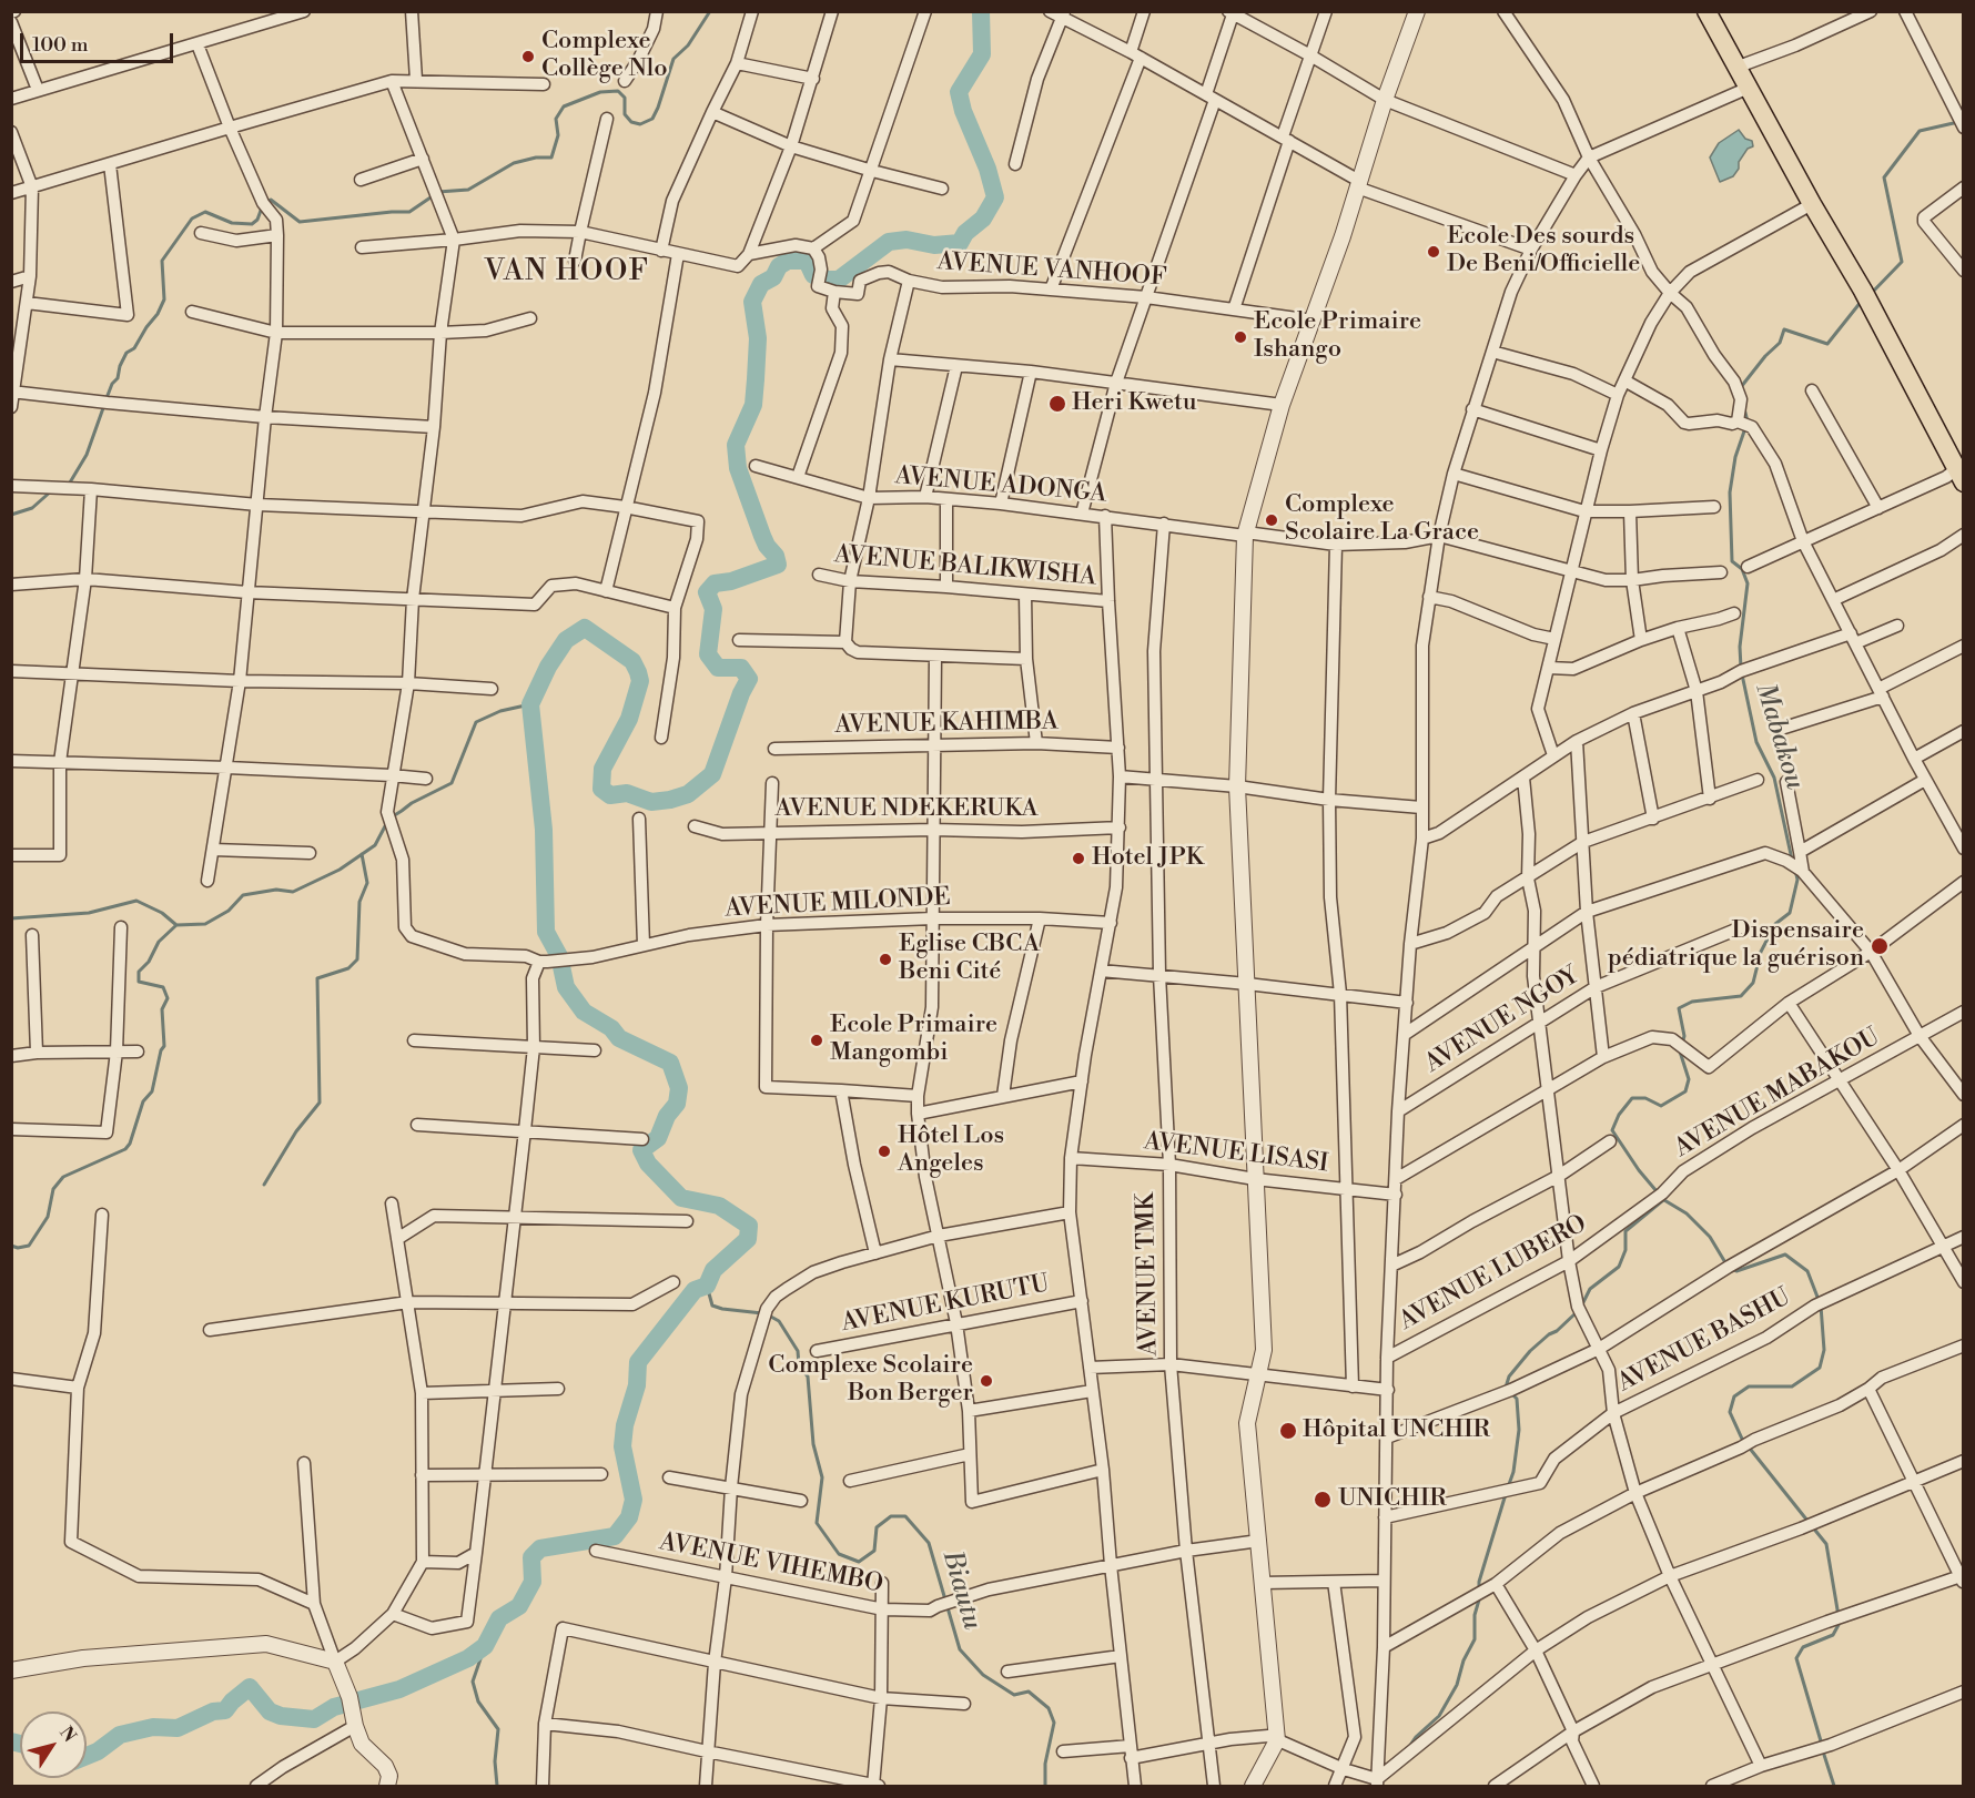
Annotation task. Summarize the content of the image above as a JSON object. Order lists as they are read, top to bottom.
{
  "streets": {
    "street": [
      "AVENUE VANHOOF",
      "AVENUE ADONGA",
      "AVENUE BALIKWISHA",
      "AVENUE KAHIMBA",
      "AVENUE NDEKERUKA",
      "AVENUE MILONDE",
      "AVENUE NGOY",
      "AVENUE MABAKOU",
      "AVENUE LISASI",
      "AVENUE LUBERO",
      "AVENUE TMK",
      "AVENUE KURUTU",
      "AVENUE BASHU",
      "AVENUE VIHEMBO"
    ]
  },
  "crossings": [
    ["AVENUE VANHOOF", "AVENUE ADONGA"],
    ["AVENUE VANHOOF", "AVENUE BALIKWISHA"],
    ["AVENUE ADONGA", "AVENUE TMK"],
    ["AVENUE MABAKOU", "AVENUE LUBERO"],
    ["AVENUE LISASI", "AVENUE TMK"],
    ["AVENUE TMK", "AVENUE VIHEMBO"]
  ],
  "districts": ["VAN HOOF"],
  "water": ["Mabakou", "Biautu"],
  "places": [
    "Complexe Collège Nlo",
    "Ecole Des sourds De Beni/Officielle",
    "Ecole Primaire Ishango",
    "Heri Kwetu",
    "Complexe Scolaire La Grace",
    "Hotel JPK",
    "Dispensaire pédiatrique la guérison",
    "Eglise CBCA Beni Cité",
    "Ecole Primaire Mangombi",
    "Hôtel Los Angeles",
    "Complexe Scolaire Bon Berger",
    "Hôpital UNCHIR",
    "UNICHIR"
  ],
  "scale_bar": "100 m",
  "north": "top right"
}
